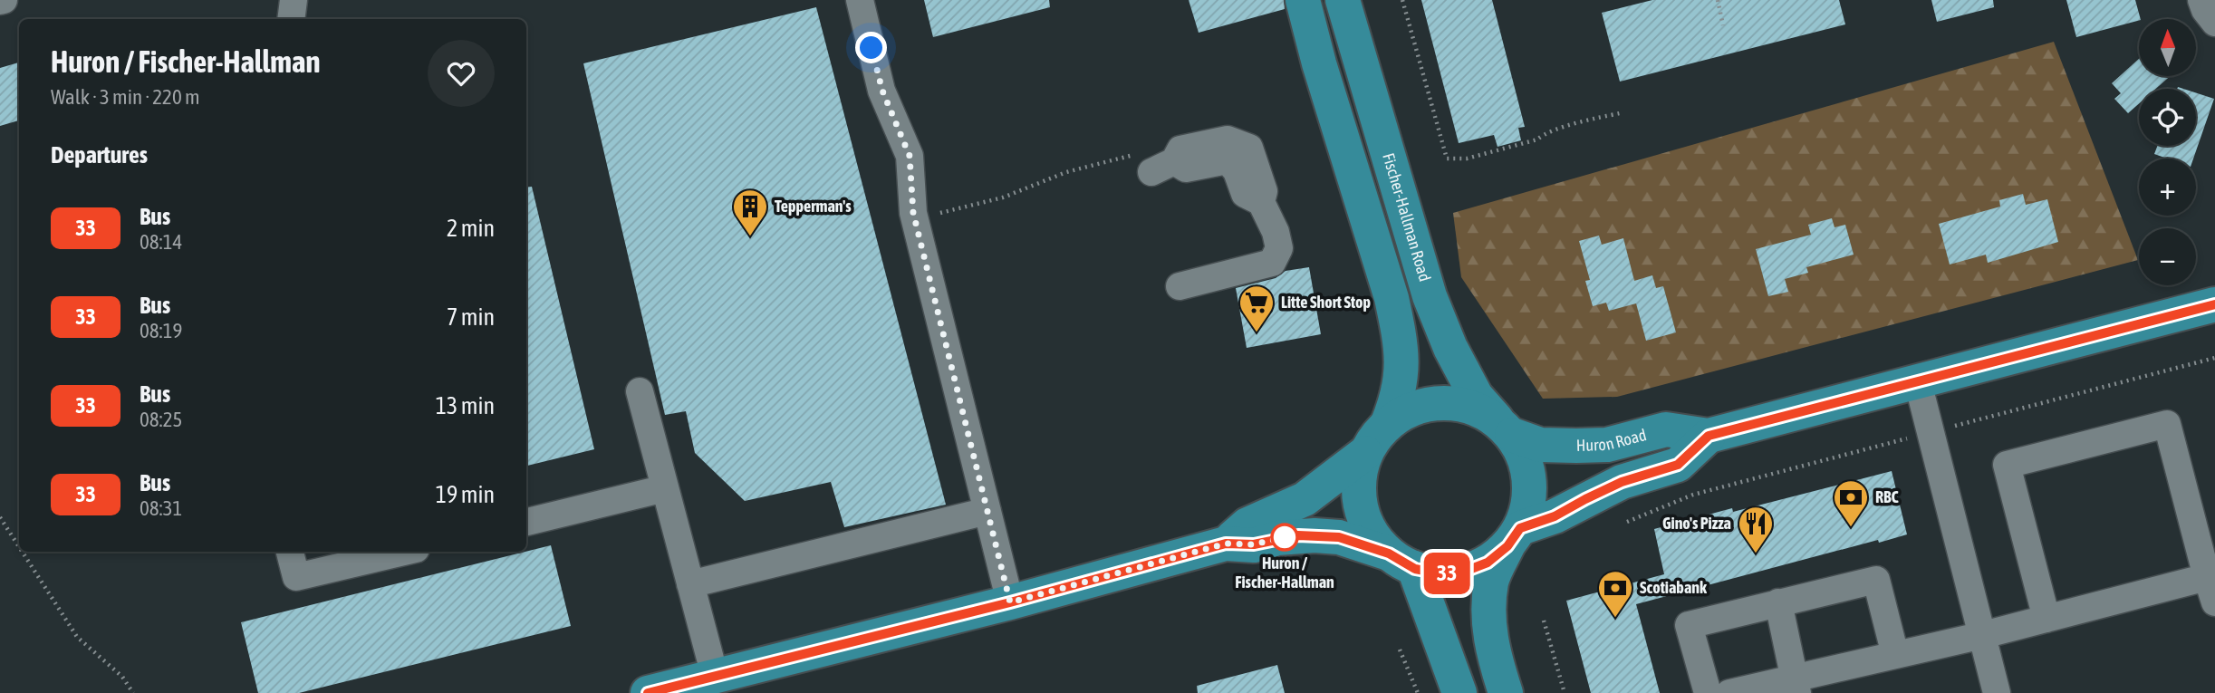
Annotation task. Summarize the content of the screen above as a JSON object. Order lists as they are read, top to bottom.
{
  "streets": {
    "main road": ["Fischer-Hallman Road", "Huron Road"]
  },
  "crossings": [
    ["Fischer-Hallman Road", "Huron Road"]
  ],
  "places": {
    "building": ["Tepperman's"],
    "supermarket": ["Litte Short Stop"],
    "bank": ["RBC", "Scotiabank"],
    "other": ["Huron / Fischer-Hallman"],
    "restaurant": ["Gino's Pizza"]
  },
  "lines": ["bus line 33"],
  "north": "top",
  "page": {
    "on_map": "33",
    "map_buttons": ["+", "−"],
    "heading": [
      ["Huron / Fischer-Hallman", "Walk · 3 min · 220 m"],
      "Departures"
    ],
    "list": [
      {
        "mark": "33",
        "name": "Bus",
        "note": "08:14",
        "value": "2 min"
      },
      {
        "mark": "33",
        "name": "Bus",
        "note": "08:19",
        "value": "7 min"
      },
      {
        "mark": "33",
        "name": "Bus",
        "note": "08:25",
        "value": "13 min"
      },
      {
        "mark": "33",
        "name": "Bus",
        "note": "08:31",
        "value": "19 min"
      }
    ]
  }
}
